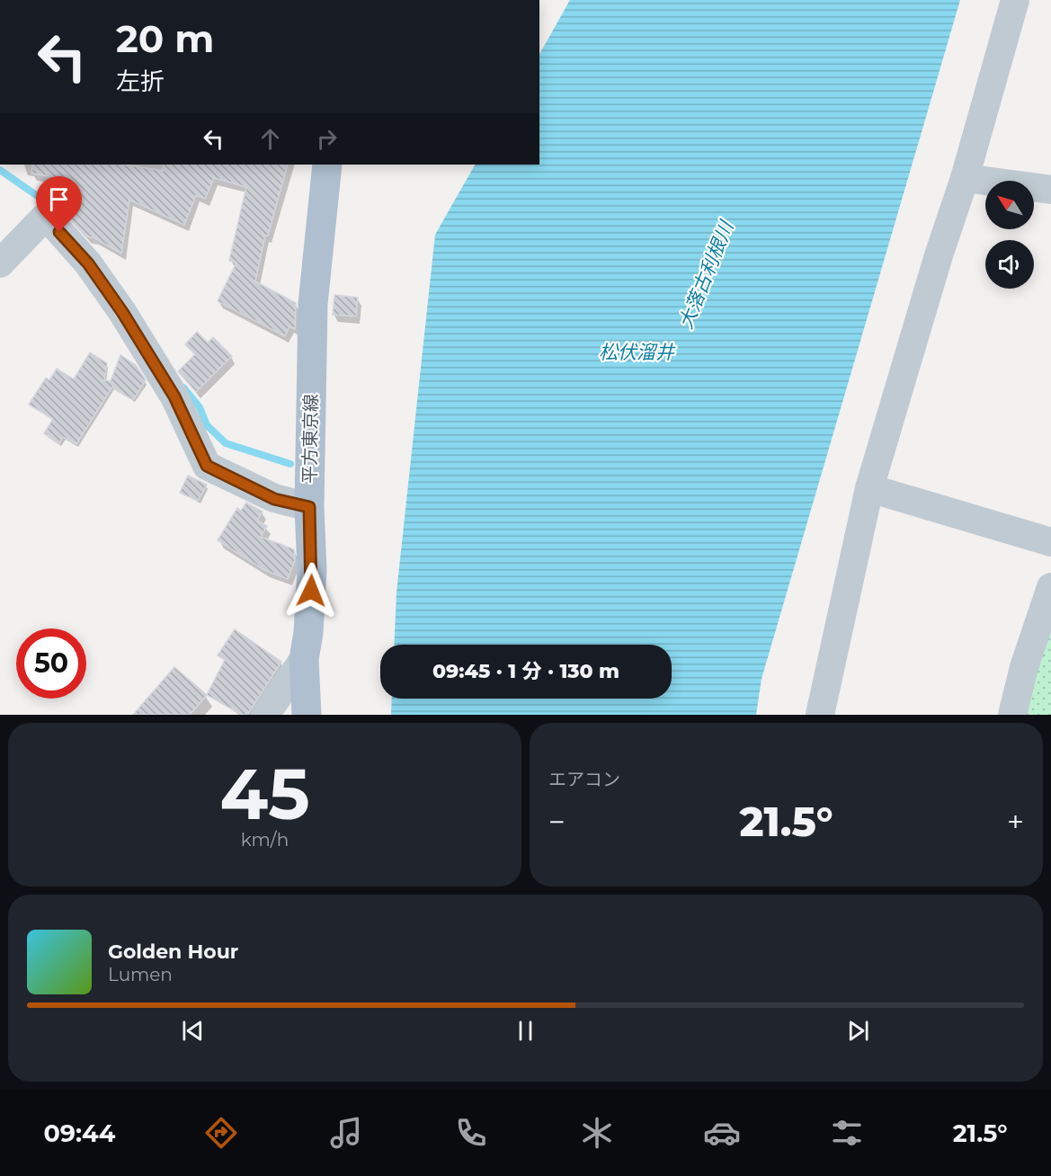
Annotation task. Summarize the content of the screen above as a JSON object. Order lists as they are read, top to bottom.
{
  "streets": {
    "main road": ["平方東京線"]
  },
  "water": ["大落古利根川", "松伏溜井"],
  "north": "top left",
  "page": {
    "turn": ["20 m", "左折"],
    "limit": "50",
    "trip": "09:45 · 1 分 · 130 m",
    "tile": [
      ["45", "km/h"],
      "エアコン"
    ],
    "heat": ["−", "21.5°", "+"],
    "song": ["Golden Hour", "Lumen"],
    "tabs": ["09:44", "21.5°"]
  }
}
